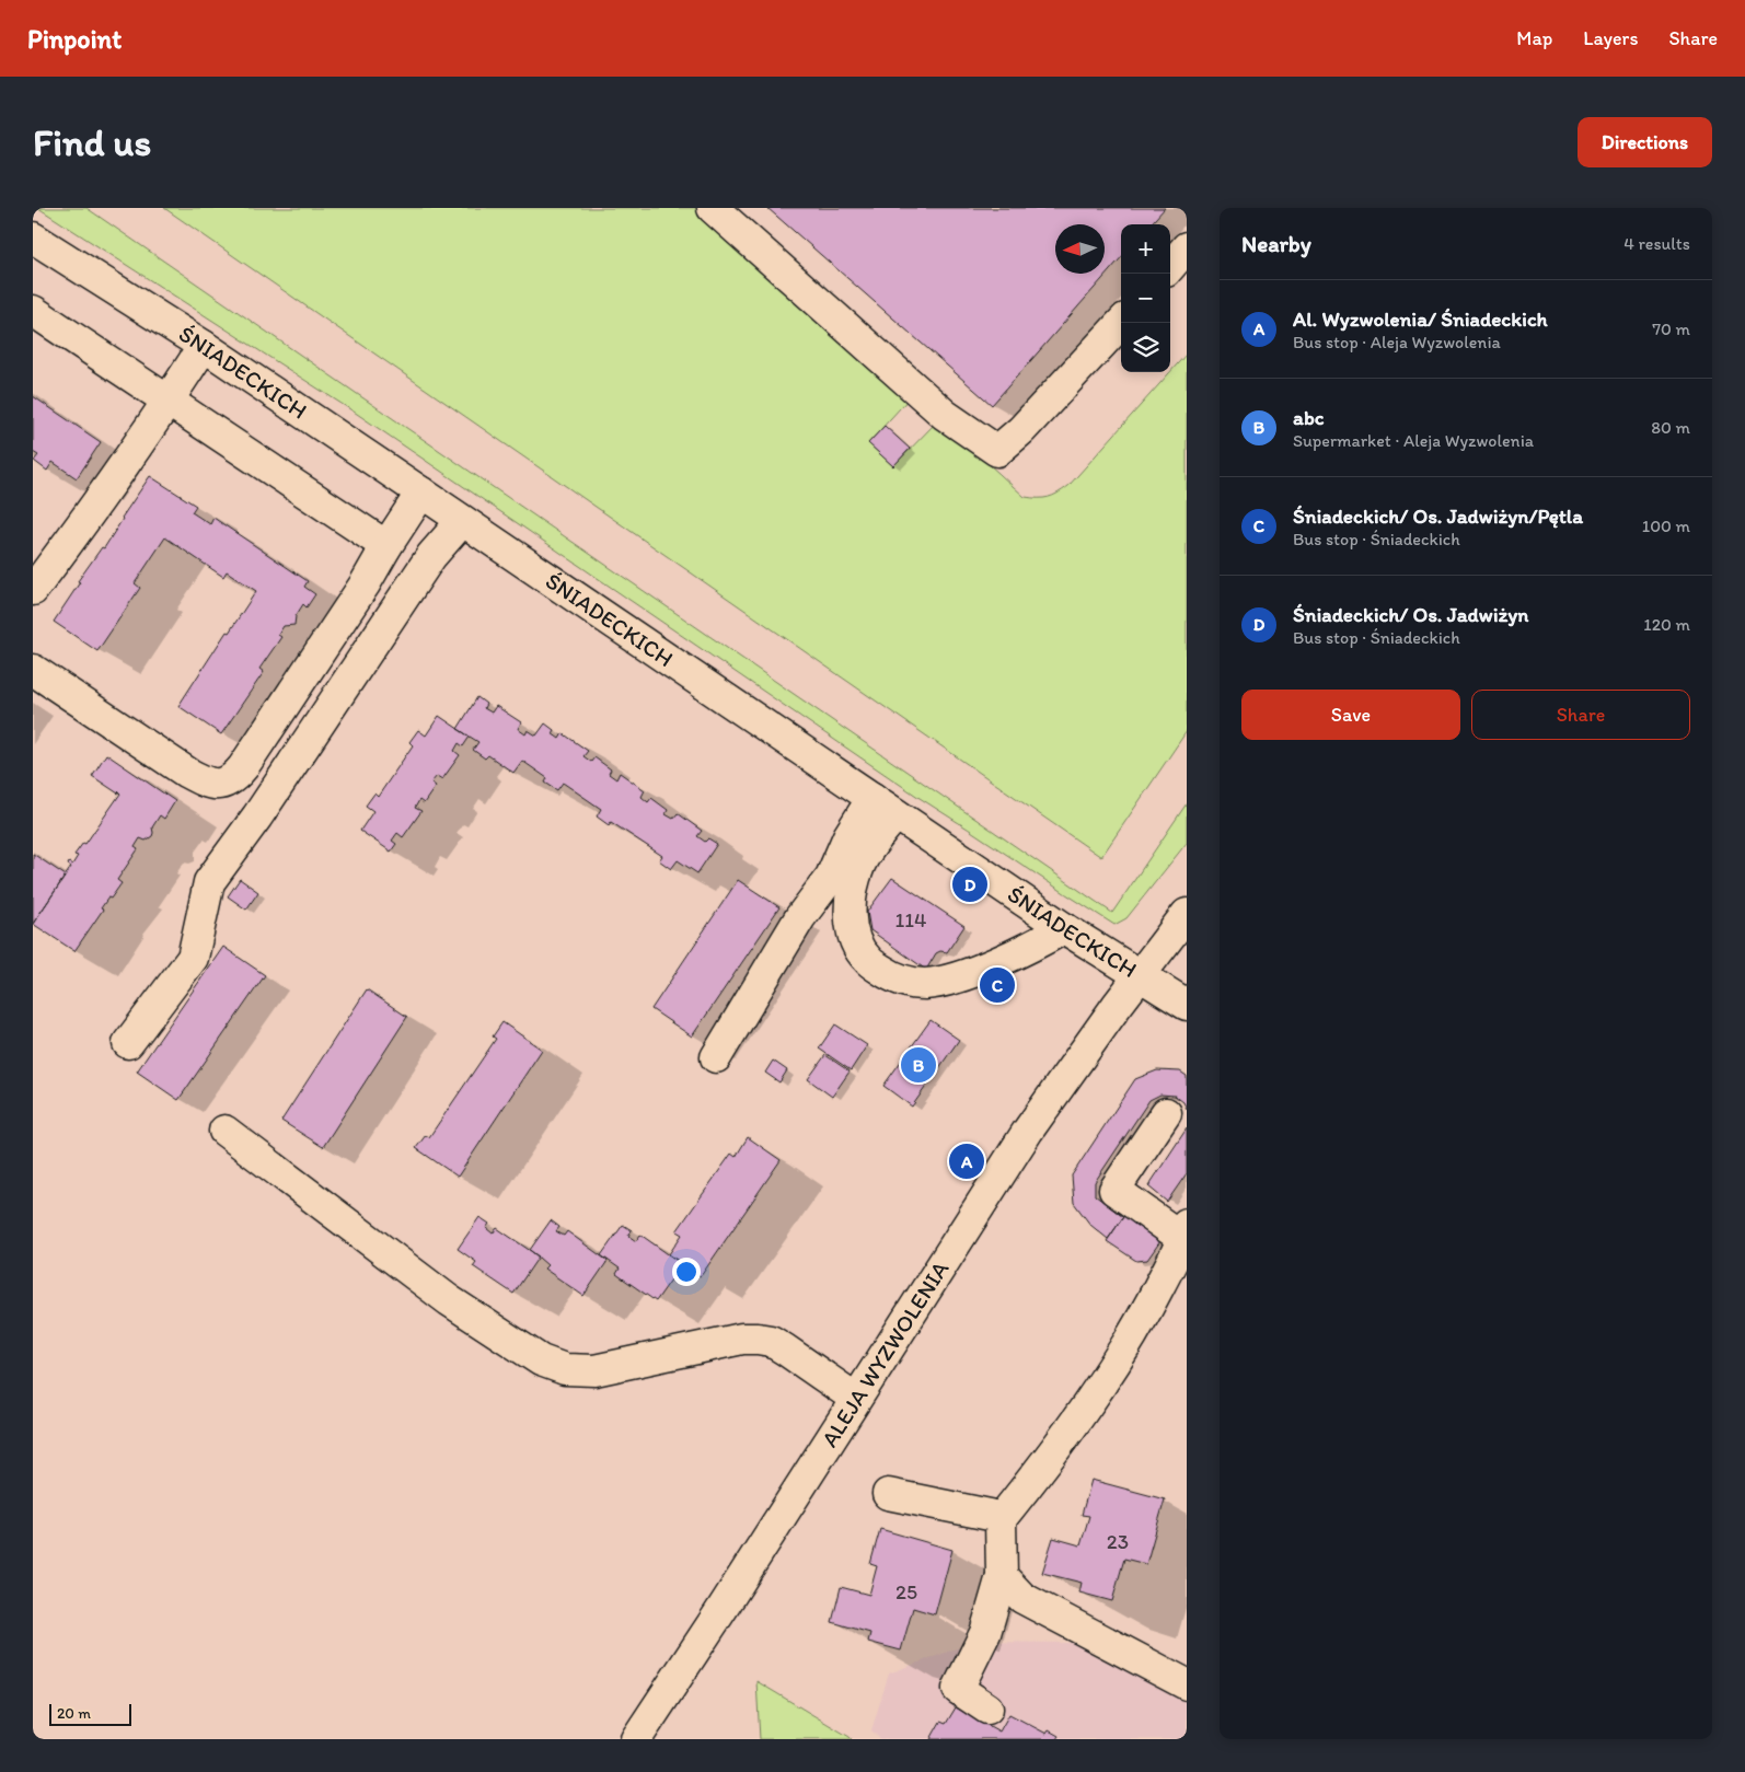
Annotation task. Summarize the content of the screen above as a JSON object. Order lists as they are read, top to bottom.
{
  "streets": {
    "street": ["ŚNIADECKICH", "ALEJA WYZWOLENIA"]
  },
  "crossings": [
    ["ŚNIADECKICH", "ALEJA WYZWOLENIA"]
  ],
  "house_numbers": ["114", "23", "25"],
  "scale_bar": "20 m",
  "north": "left",
  "page": {
    "header": "Pinpoint",
    "nav": ["Map", "Layers", "Share"],
    "buttons": [
      "Directions",
      ["Save", "Share"]
    ],
    "title": "Find us",
    "heading": ["Nearby", "4 results"],
    "map_buttons": ["+", "−"],
    "list": [
      {
        "mark": "A",
        "name": "Al. Wyzwolenia/ Śniadeckich",
        "note": "Bus stop · Aleja Wyzwolenia",
        "value": "70 m"
      },
      {
        "mark": "B",
        "name": "abc",
        "note": "Supermarket · Aleja Wyzwolenia",
        "value": "80 m"
      },
      {
        "mark": "C",
        "name": "Śniadeckich/ Os. Jadwiżyn/Pętla",
        "note": "Bus stop · Śniadeckich",
        "value": "100 m"
      },
      {
        "mark": "D",
        "name": "Śniadeckich/ Os. Jadwiżyn",
        "note": "Bus stop · Śniadeckich",
        "value": "120 m"
      }
    ],
    "pins": [
      "D",
      "C",
      "B",
      "A"
    ],
    "scale": "20 m"
  }
}
